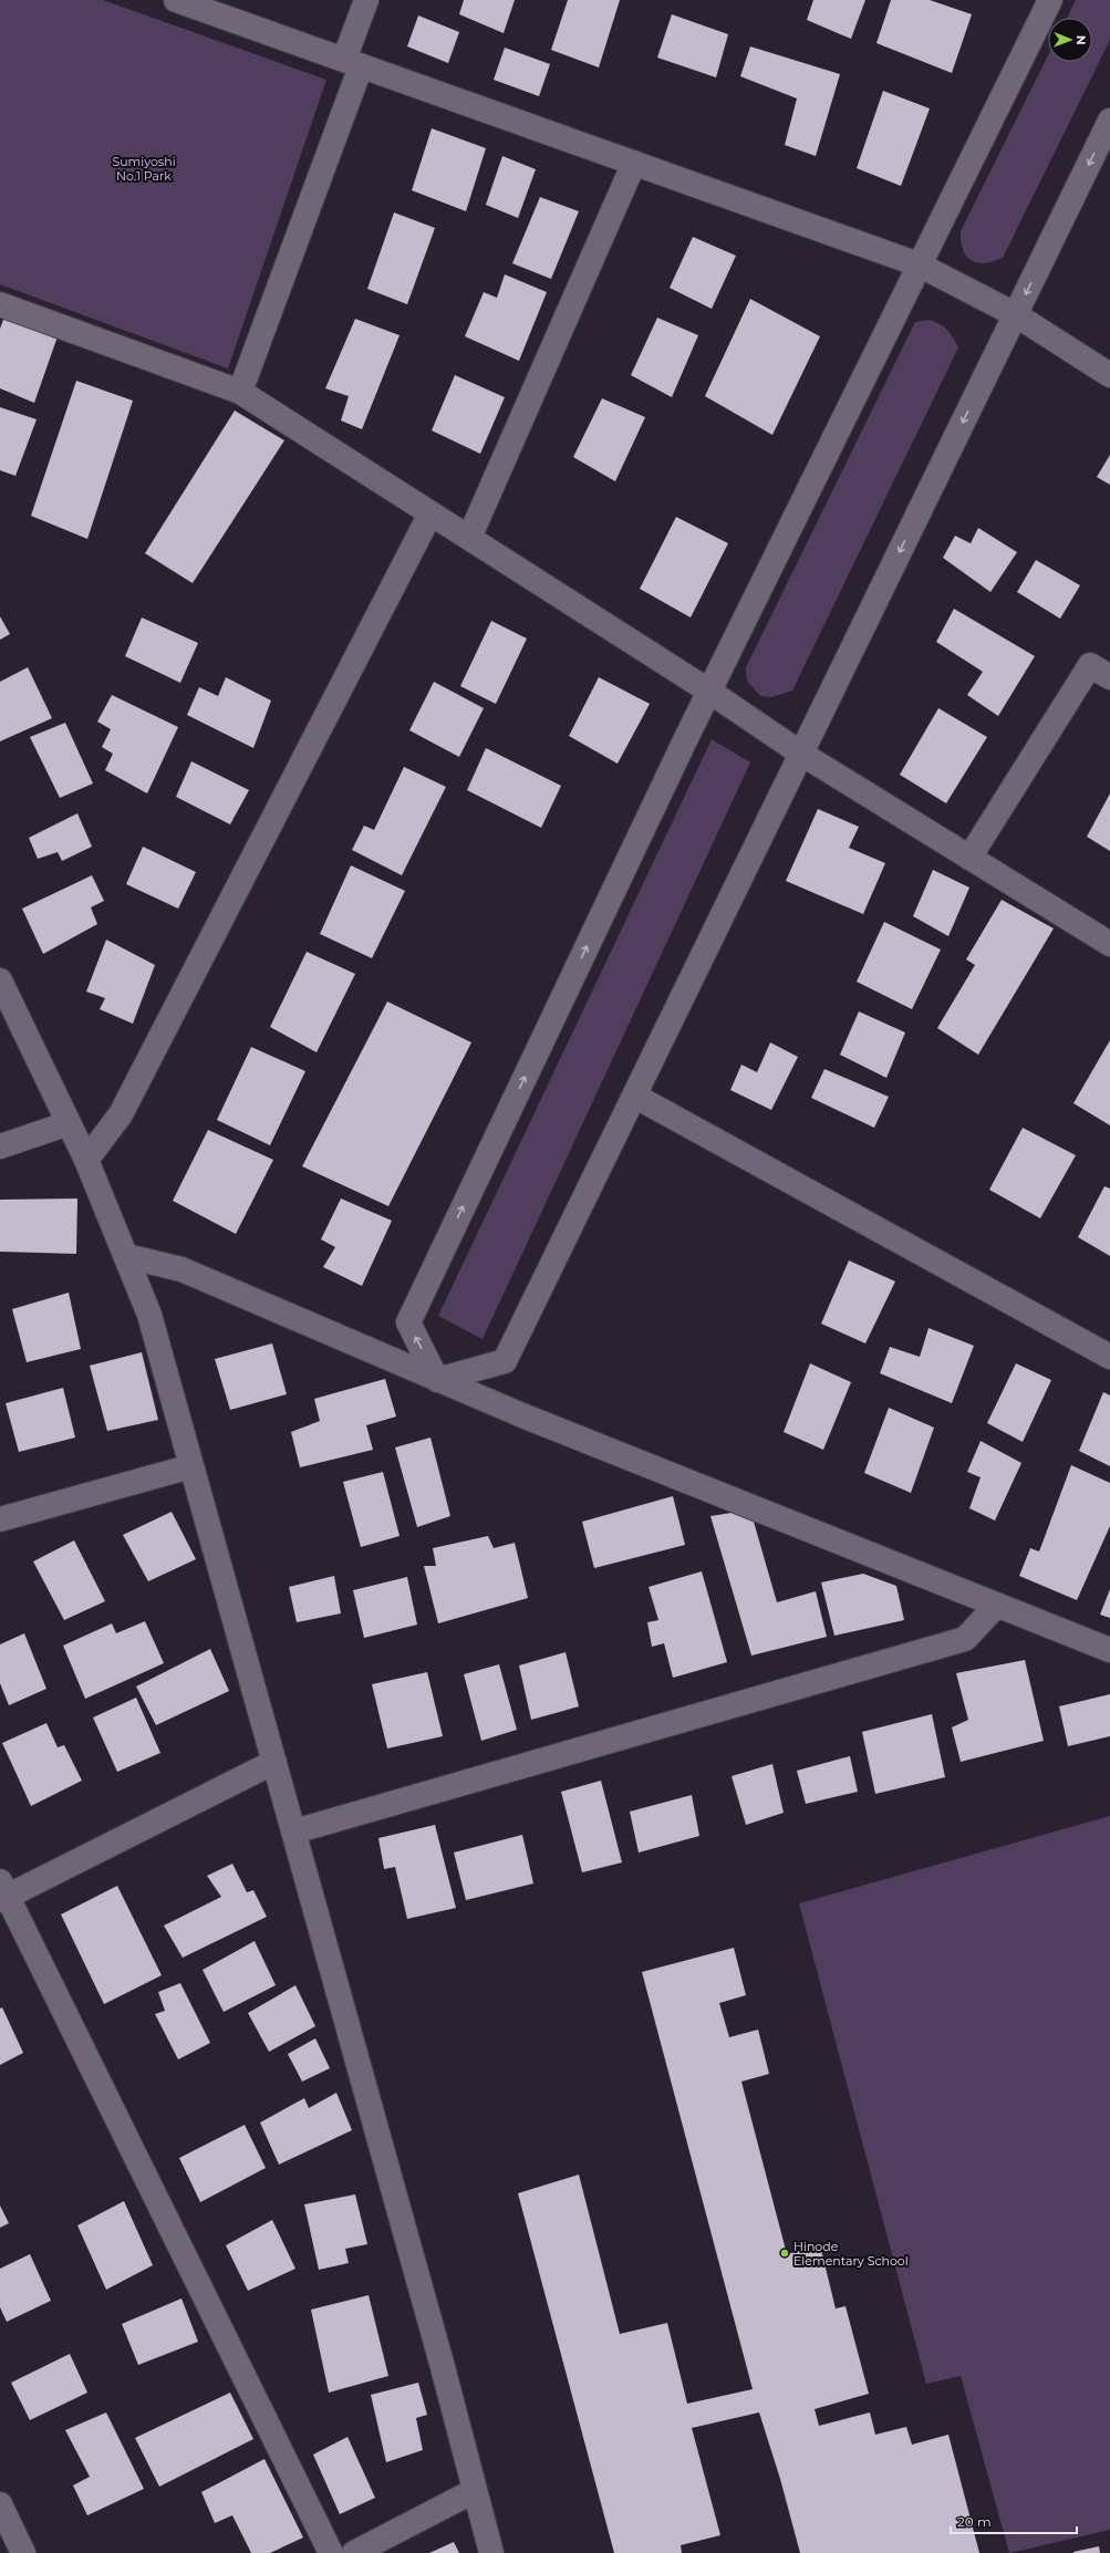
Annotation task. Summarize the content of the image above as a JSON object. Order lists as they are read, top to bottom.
{
  "parks": ["Sumiyoshi No.1 Park"],
  "places": ["Hinode Elementary School"],
  "scale_bar": "20 m",
  "north": "right"
}
